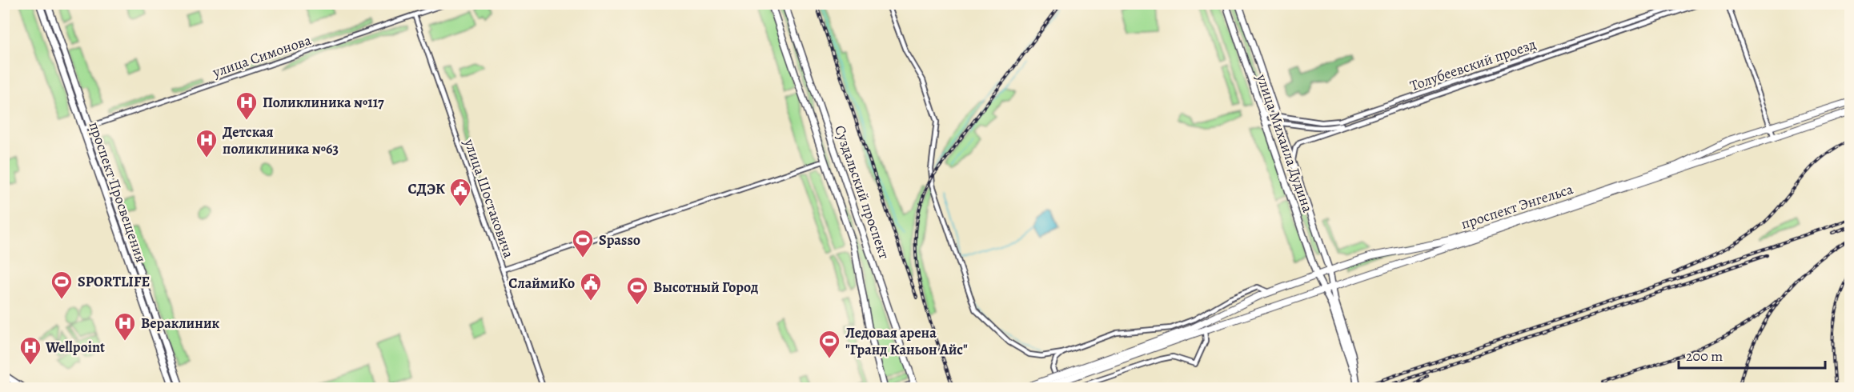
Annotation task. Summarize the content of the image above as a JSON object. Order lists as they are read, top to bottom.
{
  "streets": {
    "main road": [
      "улица Михаила Дудина",
      "проспект Просвещения",
      "Суздальский проспект",
      "проспект Энгельса"
    ],
    "street": ["улица Симонова", "Толубеевский проезд", "улица Шостаковича"]
  },
  "crossings": [
    ["улица Симонова", "проспект Просвещения"],
    ["улица Симонова", "улица Шостаковича"],
    ["Толубеевский проезд", "улица Михаила Дудина"],
    ["улица Михаила Дудина", "проспект Энгельса"]
  ],
  "places": {
    "hospital": [
      "Поликлиника №117",
      "Детская поликлиника №63",
      "Вераклиник",
      "Wellpoint"
    ],
    "public building": ["СДЭК", "СлаймиКо"],
    "sports": [
      "Spasso",
      "SPORTLIFE",
      "Высотный Город",
      "Ледовая арена \"Гранд Каньон Айс\""
    ]
  },
  "scale_bar": "200 m"
}
